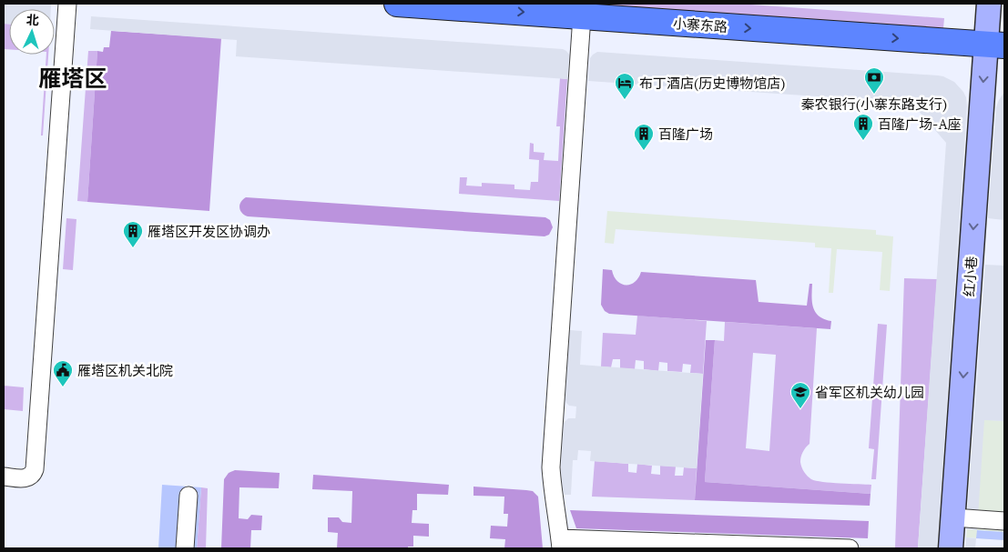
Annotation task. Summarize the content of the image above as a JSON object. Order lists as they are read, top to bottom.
{
  "streets": {
    "main road": ["小寨东路"],
    "street": ["红小巷"]
  },
  "crossings": [
    ["小寨东路", "红小巷"]
  ],
  "one_way": ["小寨东路", "红小巷"],
  "districts": ["雁塔区"],
  "places": {
    "bank": ["秦农银行(小寨东路支行)"],
    "hotel": ["布丁酒店(历史博物馆店)"],
    "building": ["百隆广场-A座", "百隆广场", "雁塔区开发区协调办"],
    "public building": ["雁塔区机关北院"],
    "school or university": ["省军区机关幼儿园"]
  },
  "north": "top"
}
